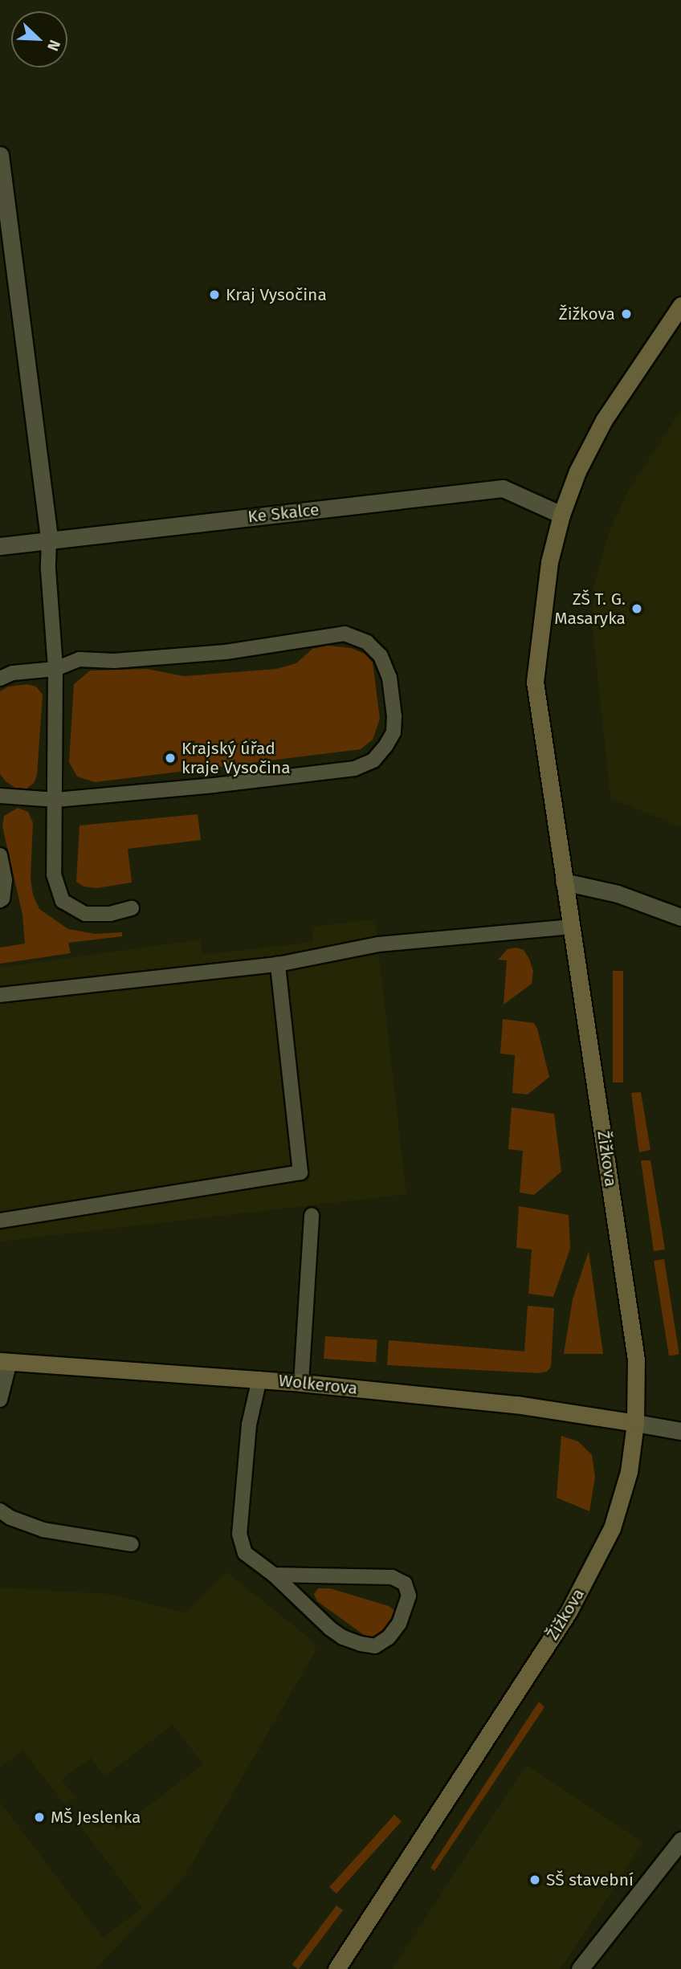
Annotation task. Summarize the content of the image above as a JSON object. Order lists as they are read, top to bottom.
{
  "streets": {
    "main road": ["Žižkova", "Wolkerova"],
    "street": ["Ke Skalce"]
  },
  "crossings": [
    ["Ke Skalce", "Žižkova"],
    ["Žižkova", "Wolkerova"]
  ],
  "places": [
    "Kraj Vysočina",
    "Žižkova",
    "ZŠ T. G. Masaryka",
    "Krajský úřad kraje Vysočina",
    "MŠ Jeslenka",
    "SŠ stavební"
  ],
  "north": "bottom right"
}
